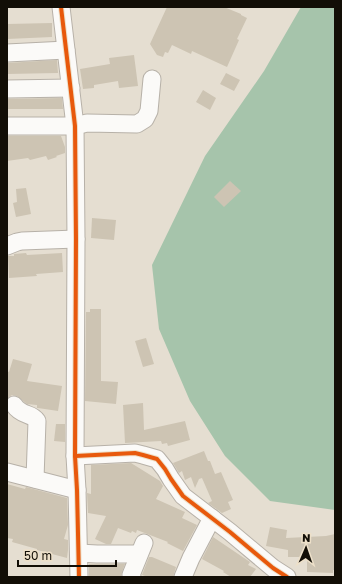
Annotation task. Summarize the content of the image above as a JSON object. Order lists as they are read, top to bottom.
{
  "scale_bar": "50 m",
  "north": "top"
}
